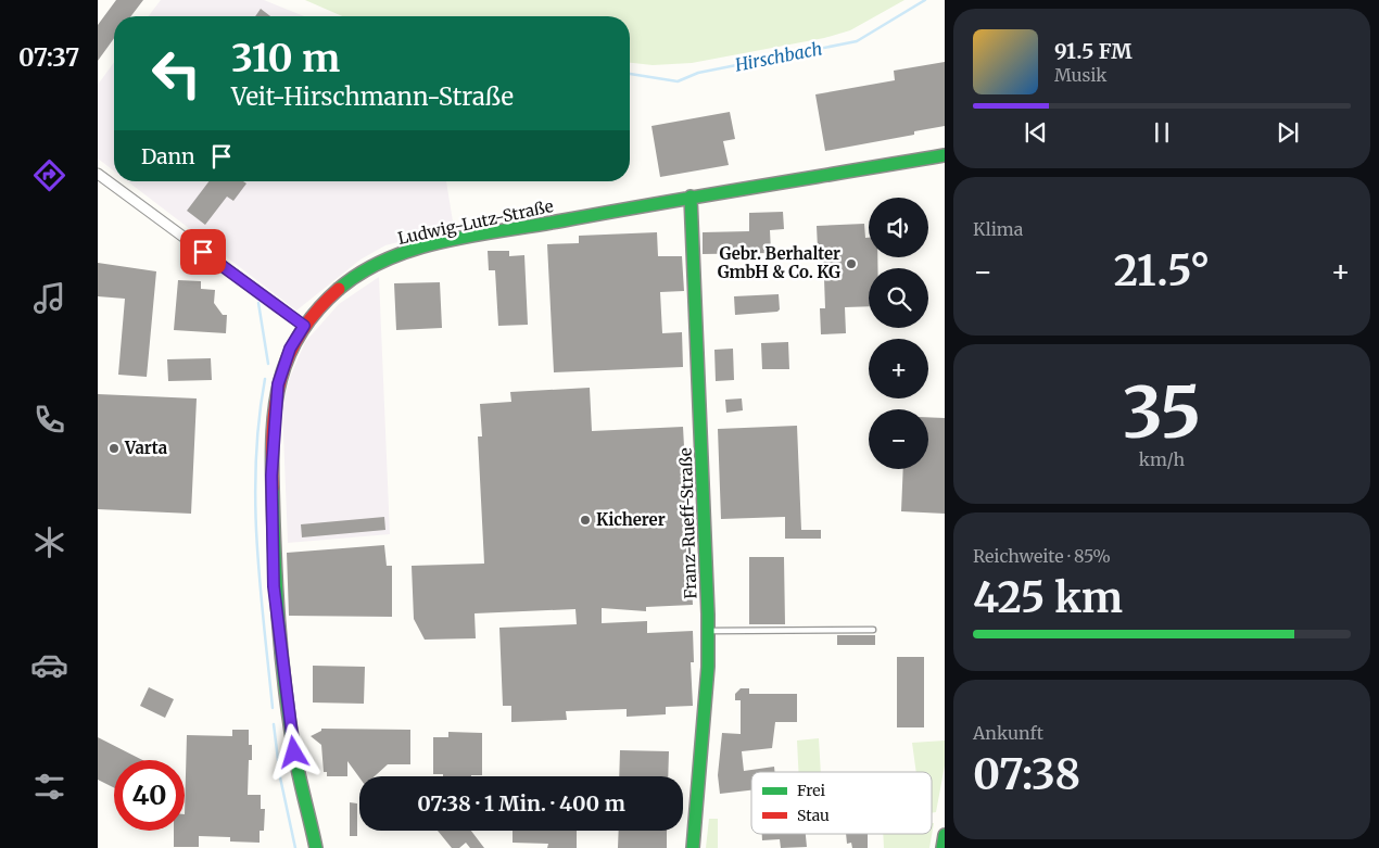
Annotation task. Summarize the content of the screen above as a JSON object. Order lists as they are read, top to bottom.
{
  "streets": {
    "street": ["Ludwig-Lutz-Straße", "Franz-Rueff-Straße"]
  },
  "crossings": [
    ["Ludwig-Lutz-Straße", "Franz-Rueff-Straße"]
  ],
  "water": ["Hirschbach"],
  "places": ["Gebr. Berhalter GmbH & Co. KG", "Varta", "Kicherer"],
  "legend": ["Frei", "Stau"],
  "page": {
    "tabs": "07:37",
    "turn": ["310 m", "Veit-Hirschmann-Straße"],
    "song": ["91.5 FM", "Musik"],
    "then": "Dann",
    "tile": [
      "Klima",
      ["35", "km/h"],
      ["Reichweite · 85%", "425 km"],
      ["Ankunft", "07:38"]
    ],
    "map_buttons": ["+", "−"],
    "heat": ["−", "21.5°", "+"],
    "limit": "40",
    "trip": "07:38 · 1 Min. · 400 m"
  }
}
